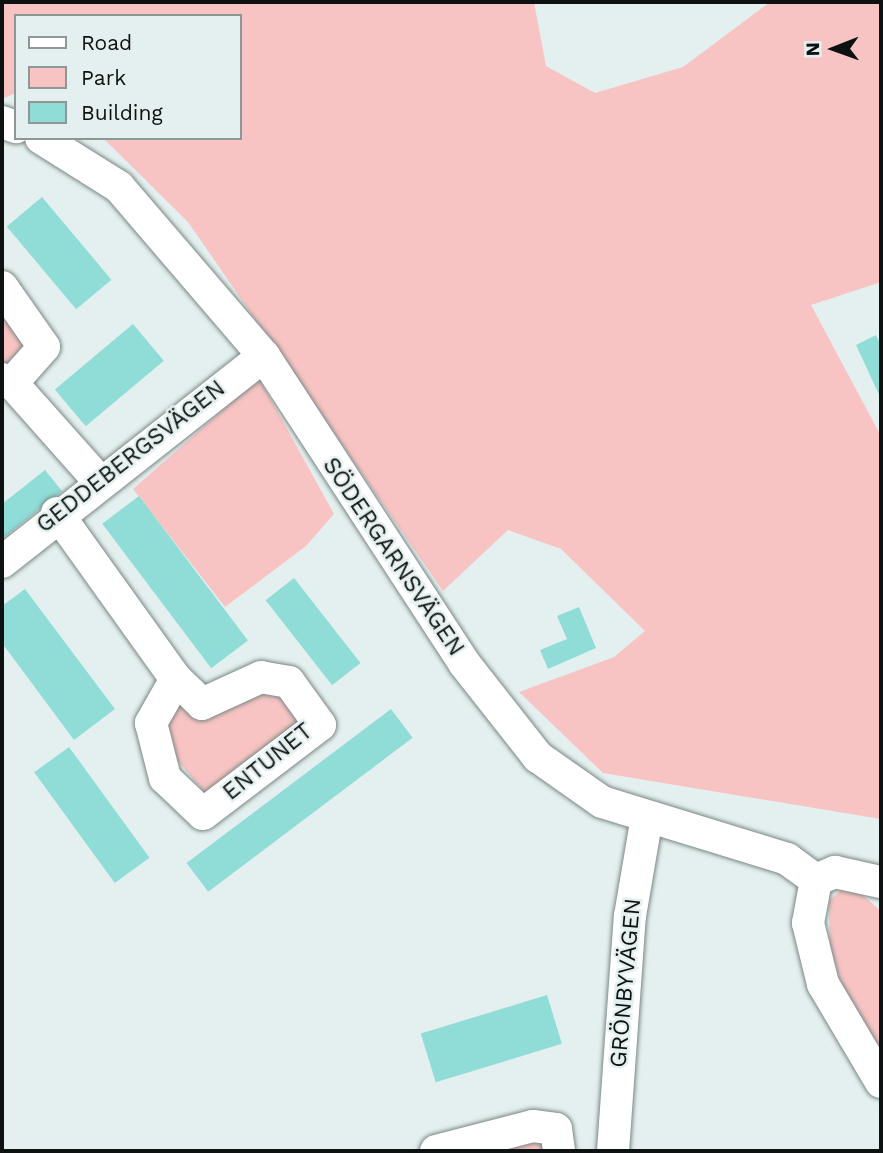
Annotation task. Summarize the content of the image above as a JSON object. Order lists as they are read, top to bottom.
{
  "streets": {
    "street": [
      "GEDDEBERGSVÄGEN",
      "SÖDERGARNSVÄGEN",
      "ENTUNET",
      "GRÖNBYVÄGEN"
    ]
  },
  "crossings": [
    ["GEDDEBERGSVÄGEN", "SÖDERGARNSVÄGEN"],
    ["GEDDEBERGSVÄGEN", "ENTUNET"],
    ["SÖDERGARNSVÄGEN", "GRÖNBYVÄGEN"]
  ],
  "legend": ["Road", "Park", "Building"],
  "north": "left"
}
